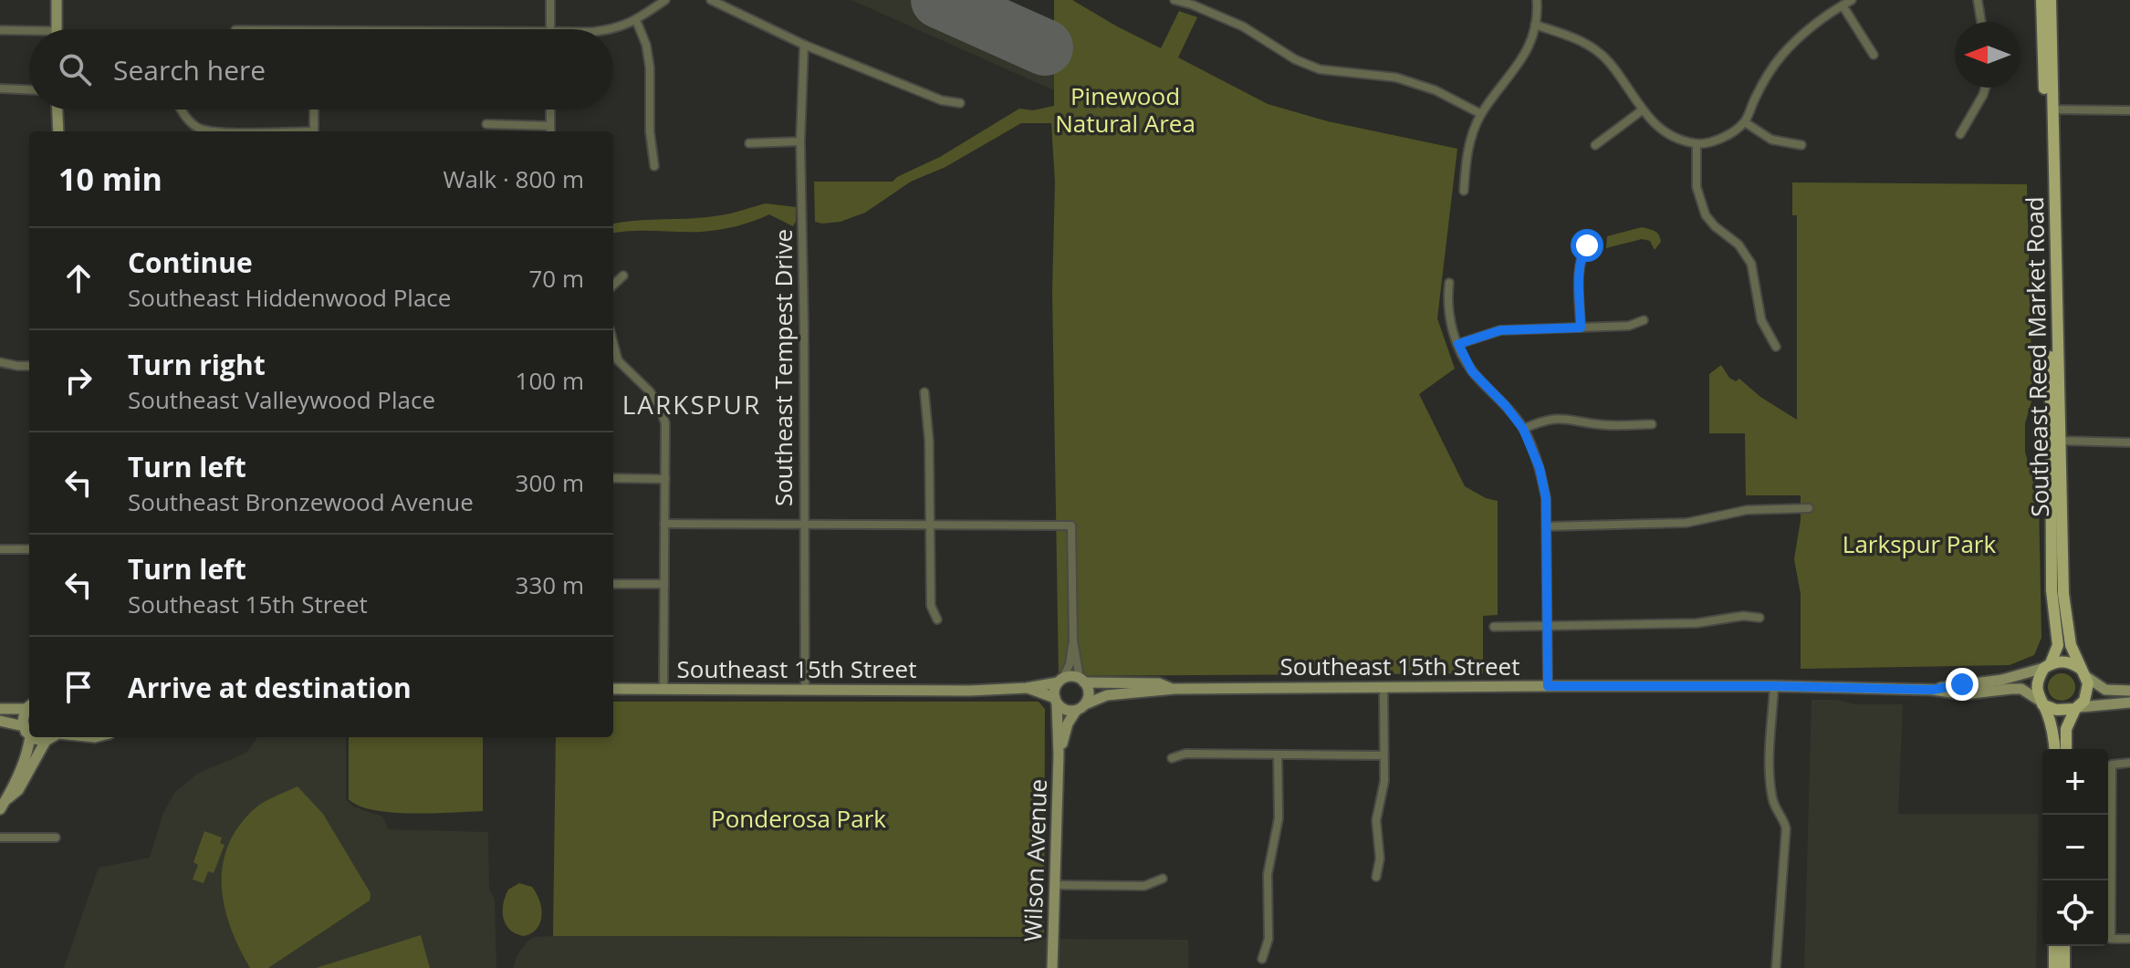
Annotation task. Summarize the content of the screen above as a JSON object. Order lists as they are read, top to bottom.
{
  "streets": {
    "main road": ["Southeast Reed Market Road", "Southeast 15th Street", "Wilson Avenue"],
    "street": ["Southeast Tempest Drive"]
  },
  "crossings": [
    ["Southeast Reed Market Road", "Southeast 15th Street"],
    ["Southeast Tempest Drive", "Southeast 15th Street"],
    ["Southeast 15th Street", "Wilson Avenue"]
  ],
  "districts": ["LARKSPUR"],
  "parks": ["Pinewood Natural Area", "Larkspur Park", "Ponderosa Park"],
  "north": "left",
  "page": {
    "search": "Search here",
    "heading": ["10 min", "Walk · 800 m"],
    "list": [
      ["Continue", "Southeast Hiddenwood Place", "70 m"],
      ["Turn right", "Southeast Valleywood Place", "100 m"],
      ["Turn left", "Southeast Bronzewood Avenue", "300 m"],
      ["Turn left", "Southeast 15th Street", "330 m"],
      "Arrive at destination"
    ],
    "map_buttons": ["+", "−"]
  }
}
